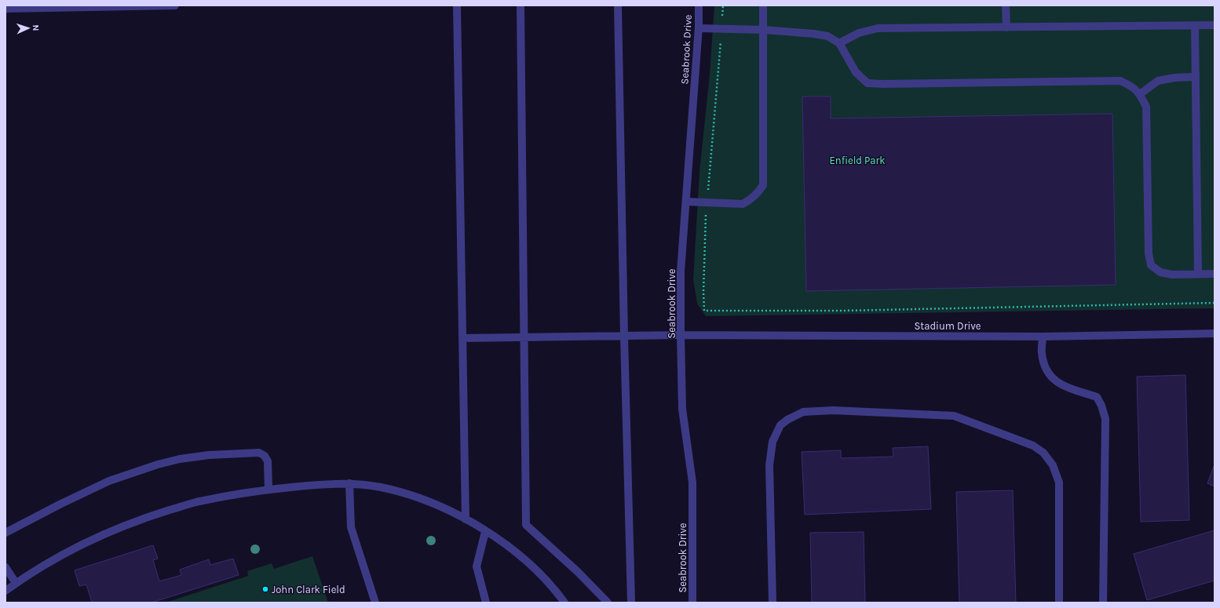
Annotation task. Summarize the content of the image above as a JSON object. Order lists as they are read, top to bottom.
{
  "streets": {
    "street": ["Seabrook Drive", "Stadium Drive"]
  },
  "crossings": [
    ["Seabrook Drive", "Stadium Drive"]
  ],
  "parks": ["Enfield Park"],
  "places": ["John Clark Field"],
  "north": "right"
}
